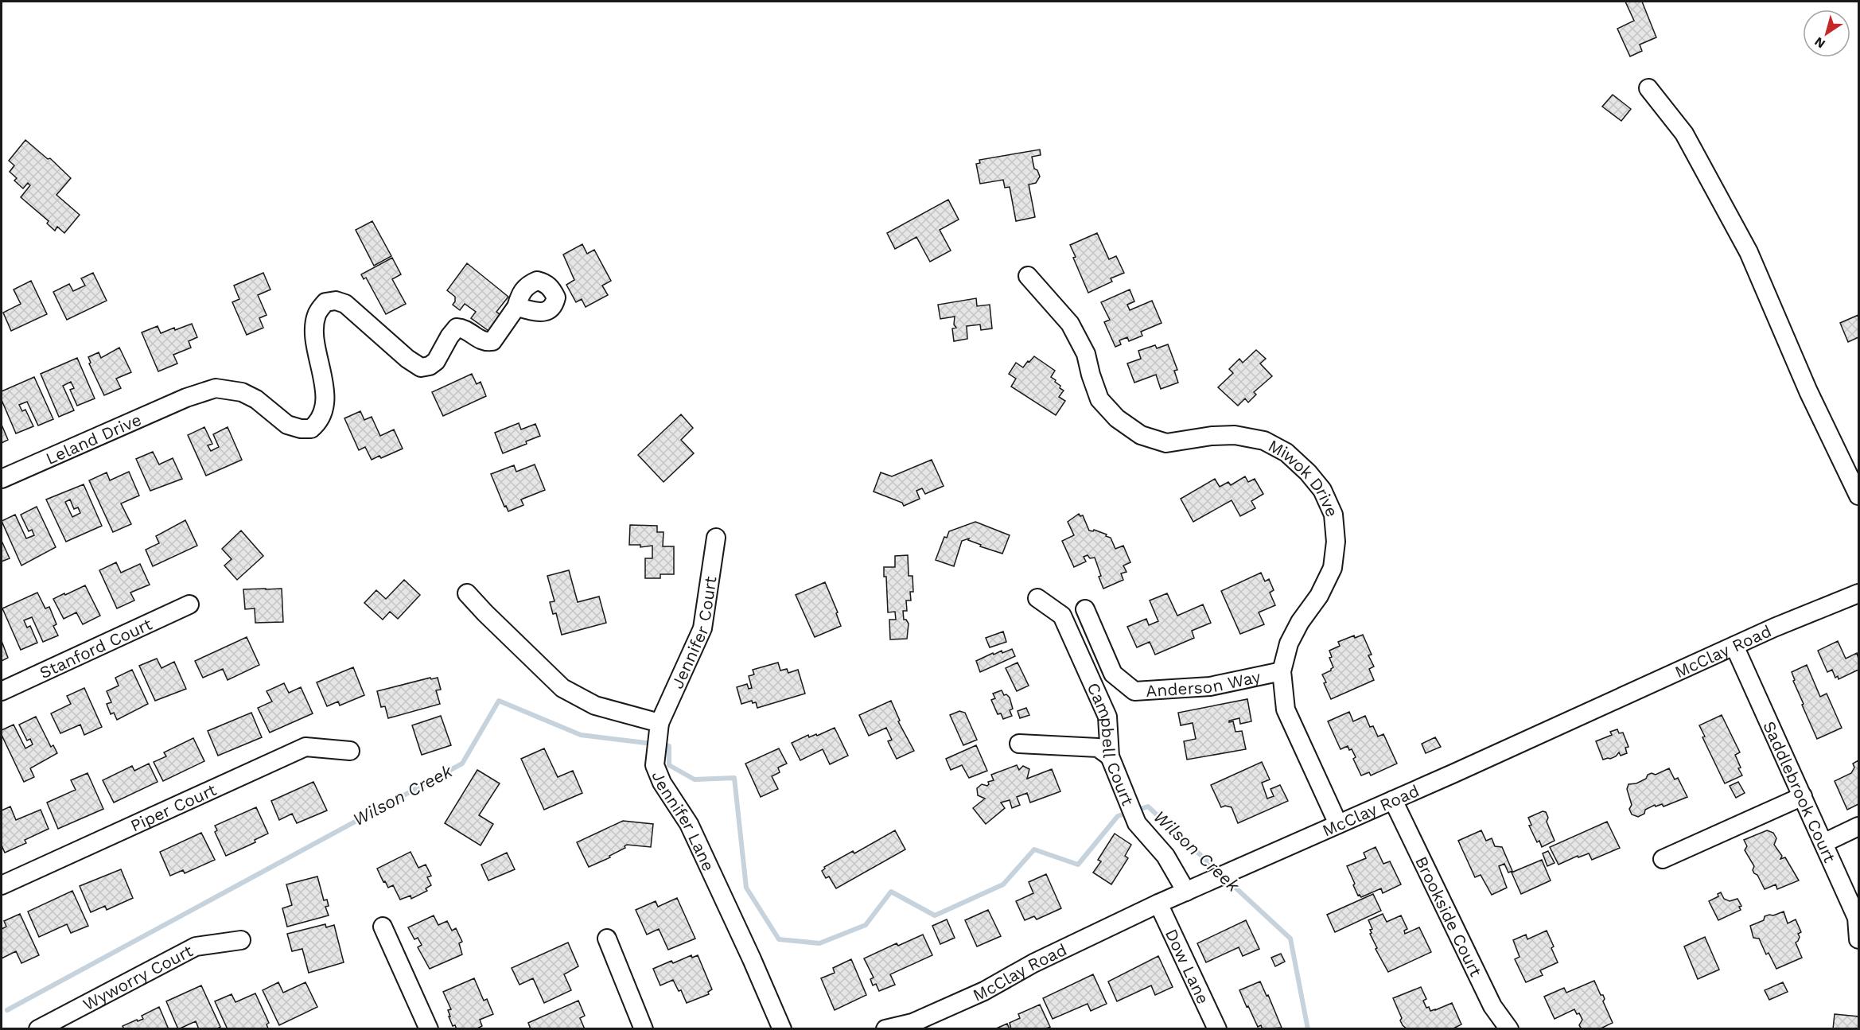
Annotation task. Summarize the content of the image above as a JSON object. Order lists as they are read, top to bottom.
{
  "streets": {
    "street": [
      "Leland Drive",
      "Miwok Drive",
      "Jennifer Court",
      "Stanford Court",
      "McClay Road",
      "Anderson Way",
      "Campbell Court",
      "Saddlebrook Court",
      "Piper Court",
      "Jennifer Lane",
      "Brookside Court",
      "Dow Lane",
      "Wyworry Court"
    ]
  },
  "crossings": [
    ["Miwok Drive", "McClay Road"],
    ["Miwok Drive", "Anderson Way"],
    ["Jennifer Court", "Jennifer Lane"],
    ["McClay Road", "Campbell Court"],
    ["McClay Road", "Saddlebrook Court"],
    ["McClay Road", "Brookside Court"],
    ["McClay Road", "Dow Lane"]
  ],
  "water": ["Wilson Creek"],
  "north": "bottom left"
}
